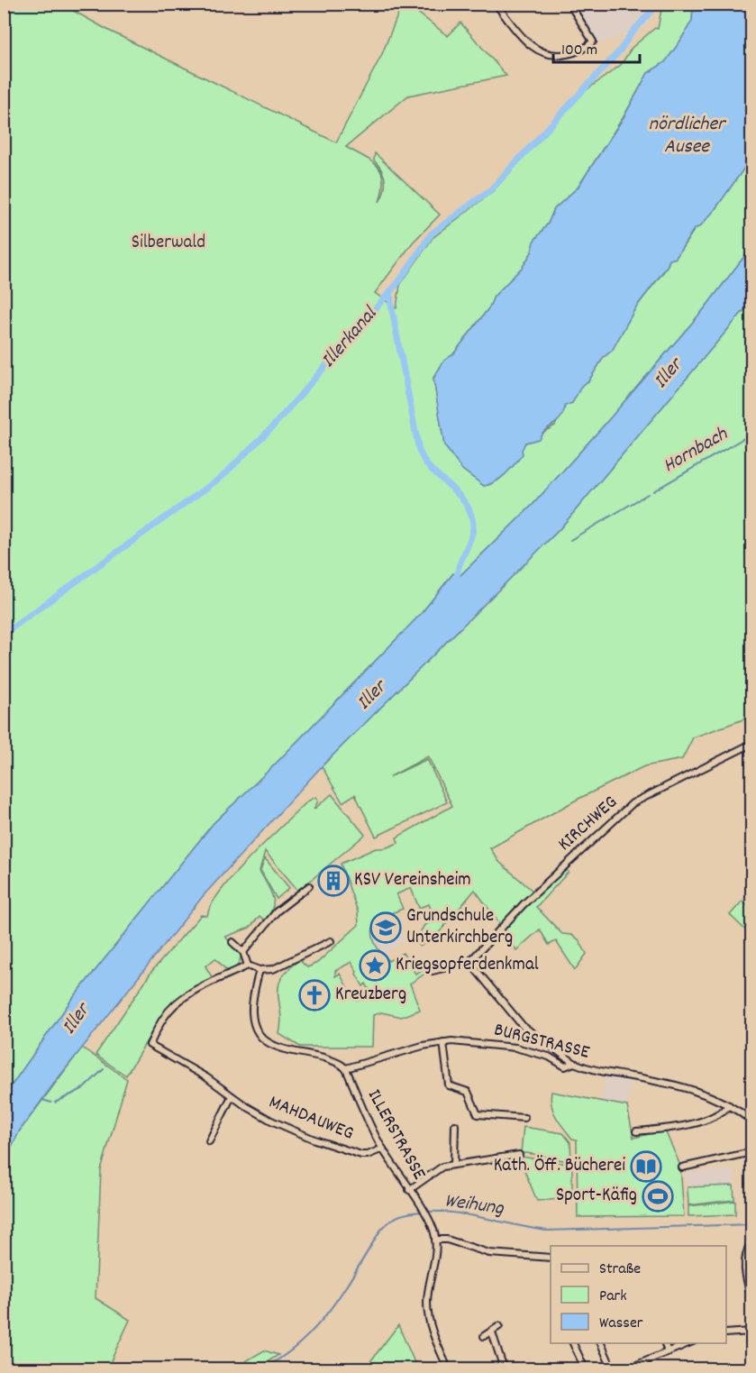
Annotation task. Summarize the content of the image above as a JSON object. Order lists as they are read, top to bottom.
{
  "streets": {
    "street": [
      "KIRCHWEG",
      "BURGSTRASSE",
      "MAHDAUWEG",
      "ILLERSTRASSE"
    ]
  },
  "crossings": [
    ["BURGSTRASSE", "ILLERSTRASSE"],
    ["MAHDAUWEG", "ILLERSTRASSE"]
  ],
  "water": [
    "nördlicher Ausee",
    "Illerkanal",
    "Iller",
    "Hornbach",
    "Weihung"
  ],
  "parks": ["Silberwald"],
  "places": {
    "building": ["KSV Vereinsheim"],
    "school or university": ["Grundschule Unterkirchberg"],
    "place": ["Kriegsopferdenkmal"],
    "church": ["Kreuzberg"],
    "library": ["Kath. Öff. Bücherei"],
    "sports": ["Sport-Käfig"]
  },
  "legend": ["Straße", "Park", "Wasser"],
  "scale_bar": "100 m"
}
